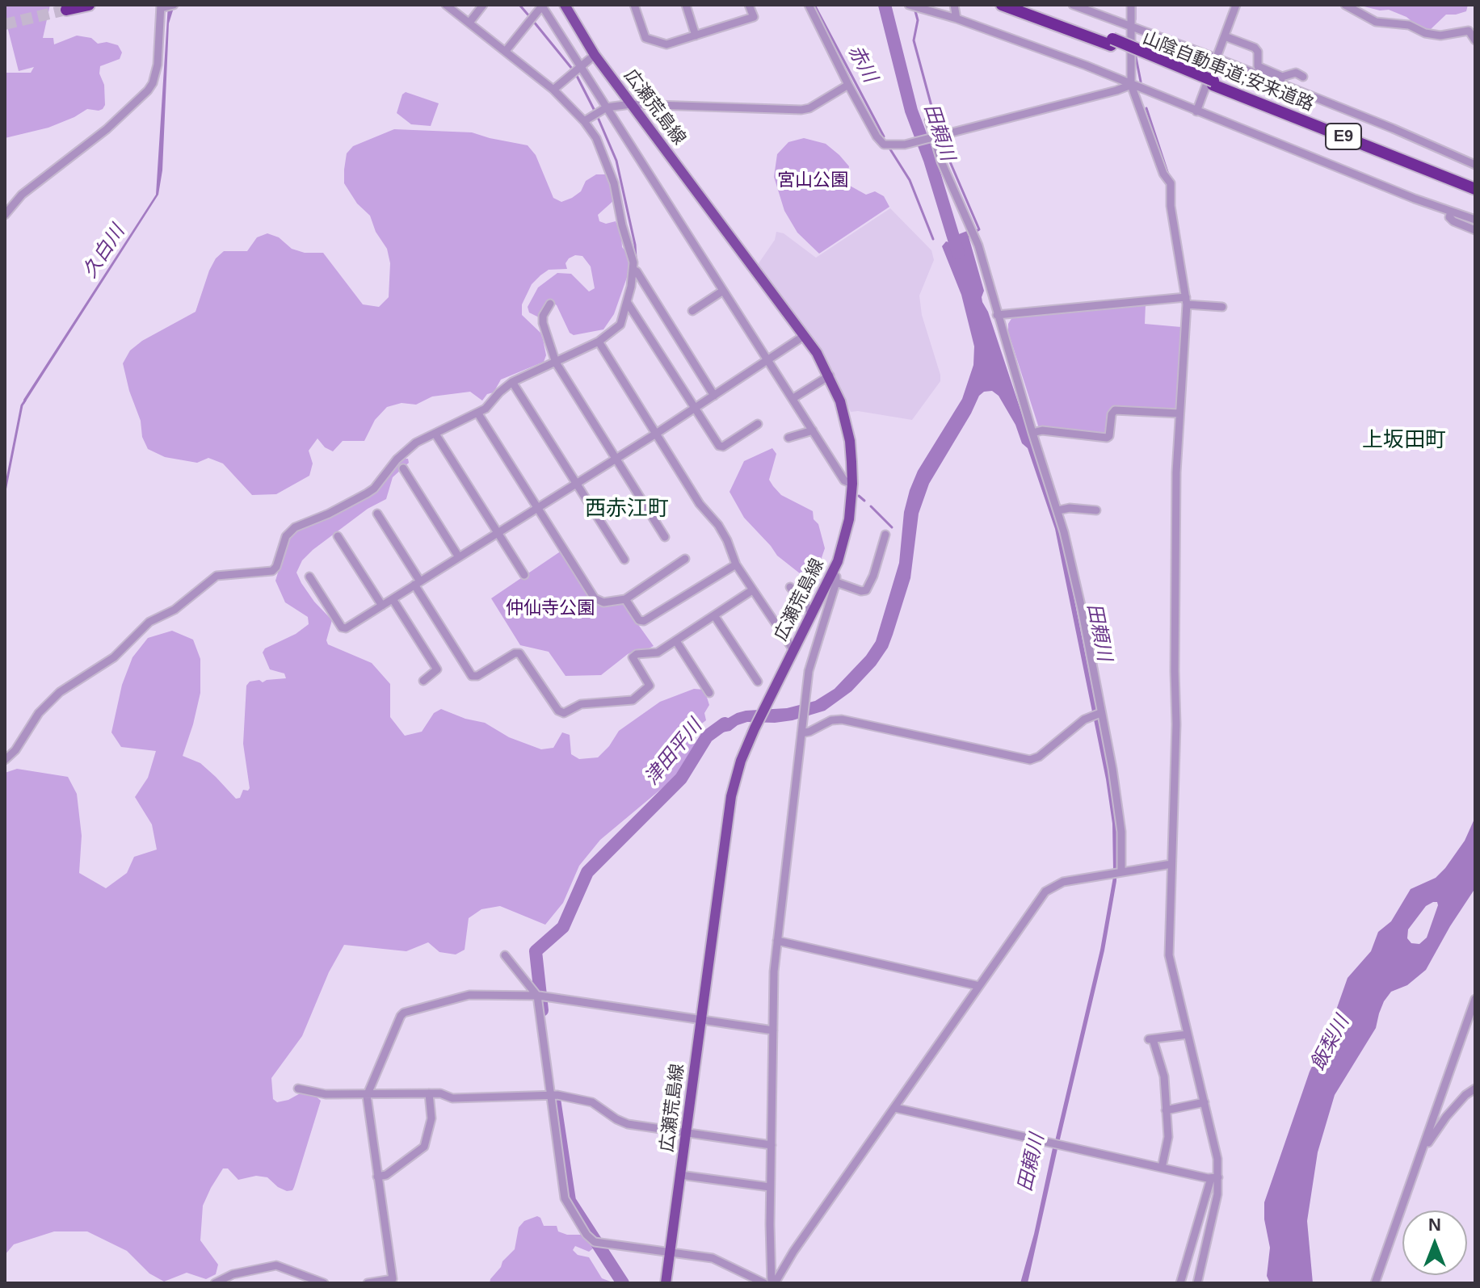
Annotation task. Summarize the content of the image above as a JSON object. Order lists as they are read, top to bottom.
{
  "streets": {
    "highway": ["山陰自動車道;安来道路", "E9"],
    "main road": ["広瀬荒島線"]
  },
  "districts": ["上坂田町", "西赤江町"],
  "water": [
    "赤川",
    "田頼川",
    "久白川",
    "津田平川",
    "飯梨川"
  ],
  "parks": ["宮山公園", "仲仙寺公園"],
  "north": "top"
}
